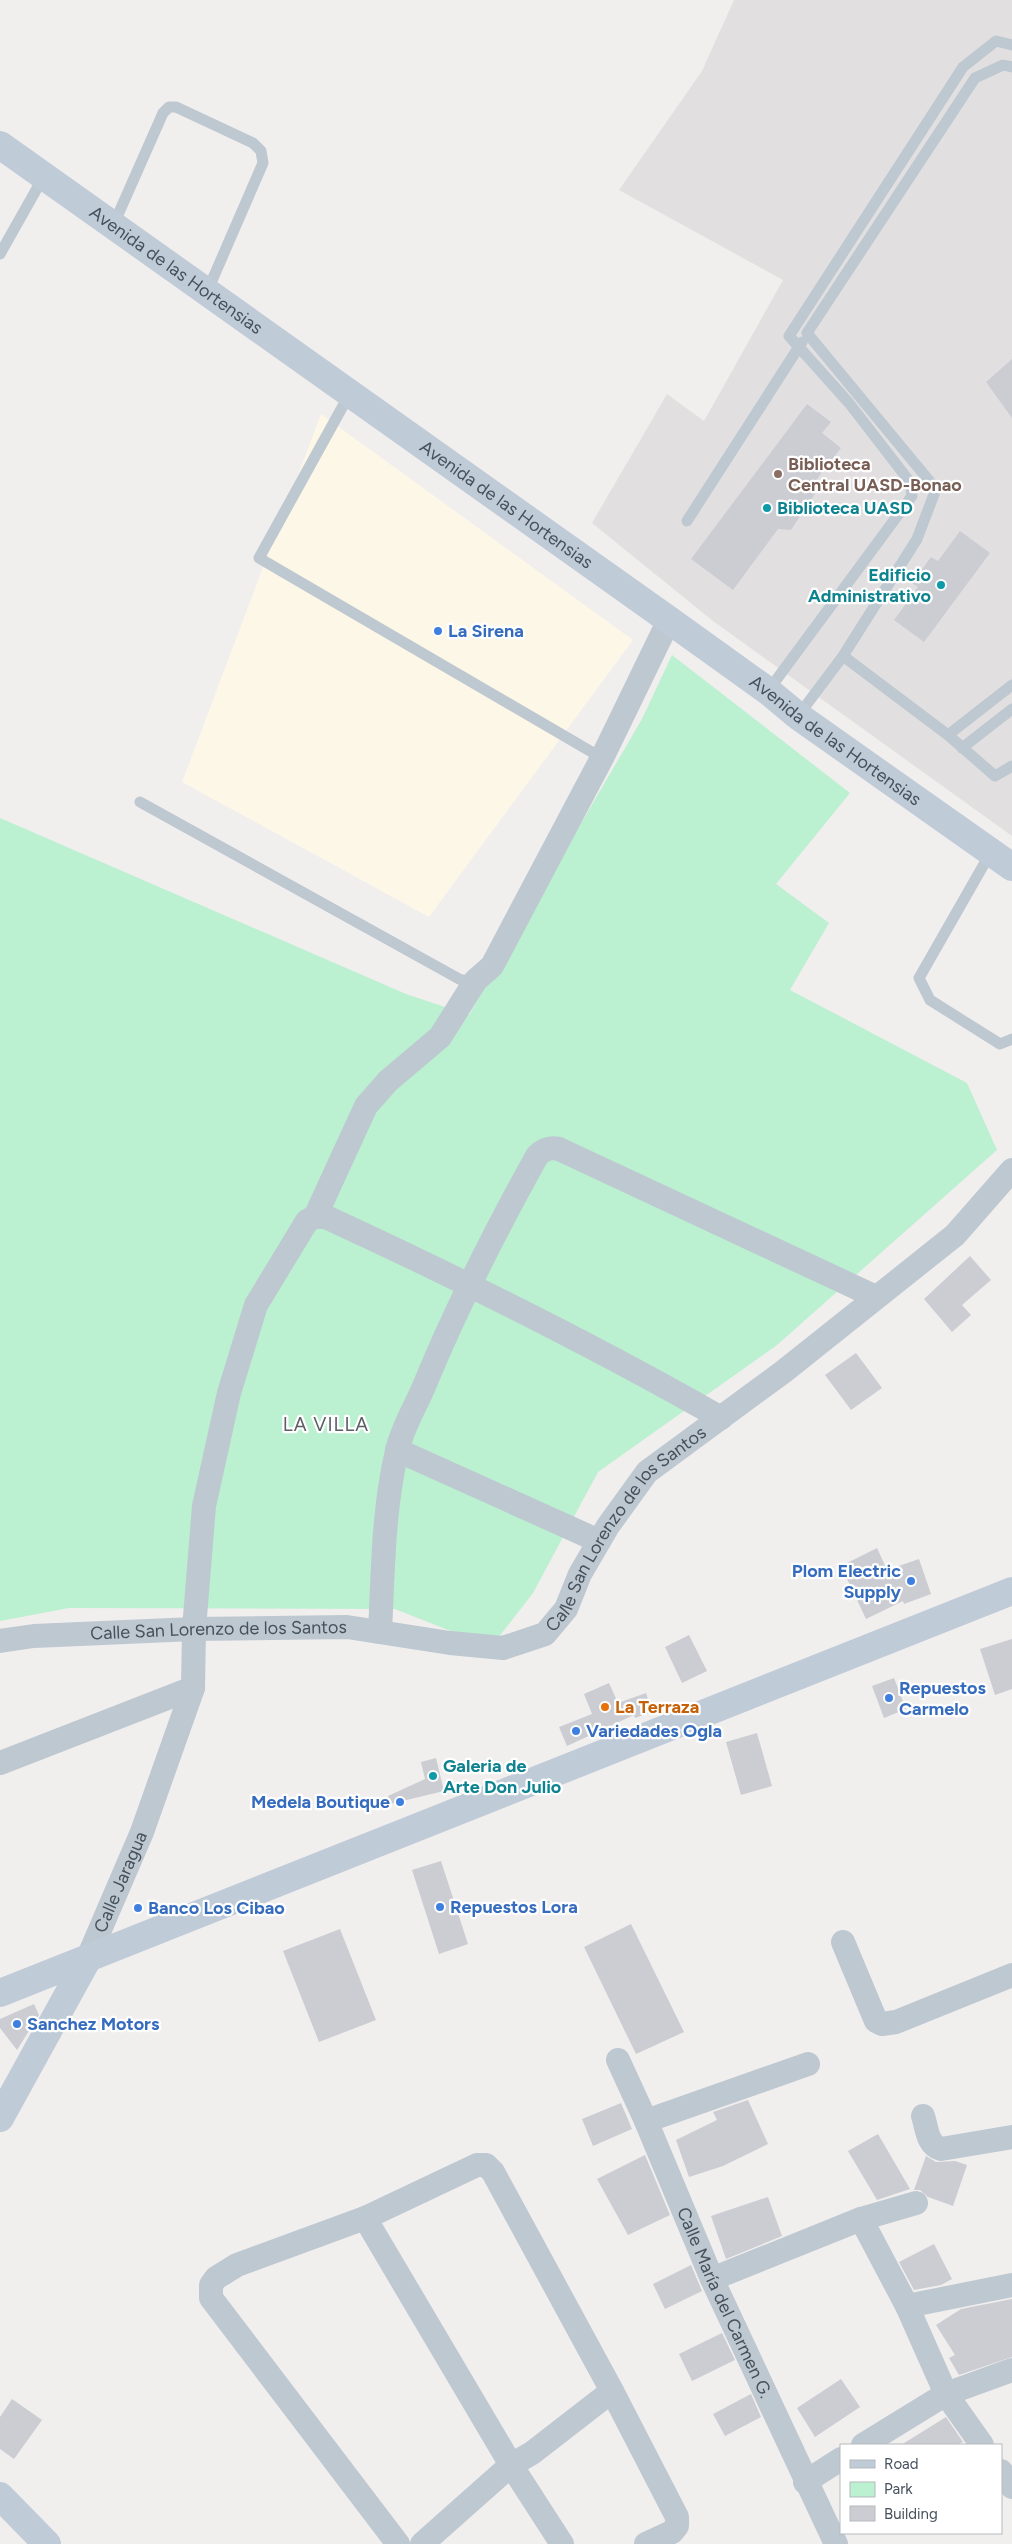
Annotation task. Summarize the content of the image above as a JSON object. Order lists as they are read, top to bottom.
{
  "streets": {
    "main road": ["Avenida de las Hortensias", "Calle Jaragua"],
    "street": ["Calle San Lorenzo de los Santos", "Calle María del Carmen G."]
  },
  "crossings": [
    ["Avenida de las Hortensias", "Calle Jaragua"],
    ["Calle San Lorenzo de los Santos", "Calle Jaragua"]
  ],
  "districts": ["LA VILLA"],
  "places": [
    "Biblioteca Central UASD-Bonao",
    "Biblioteca UASD",
    "Edificio Administrativo",
    "La Sirena",
    "Plom Electric Supply",
    "Repuestos Carmelo",
    "La Terraza",
    "Variedades Ogla",
    "Galeria de Arte Don Julio",
    "Medela Boutique",
    "Repuestos Lora",
    "Banco Los Cibao",
    "Sanchez Motors"
  ],
  "legend": ["Road", "Park", "Building"]
}
